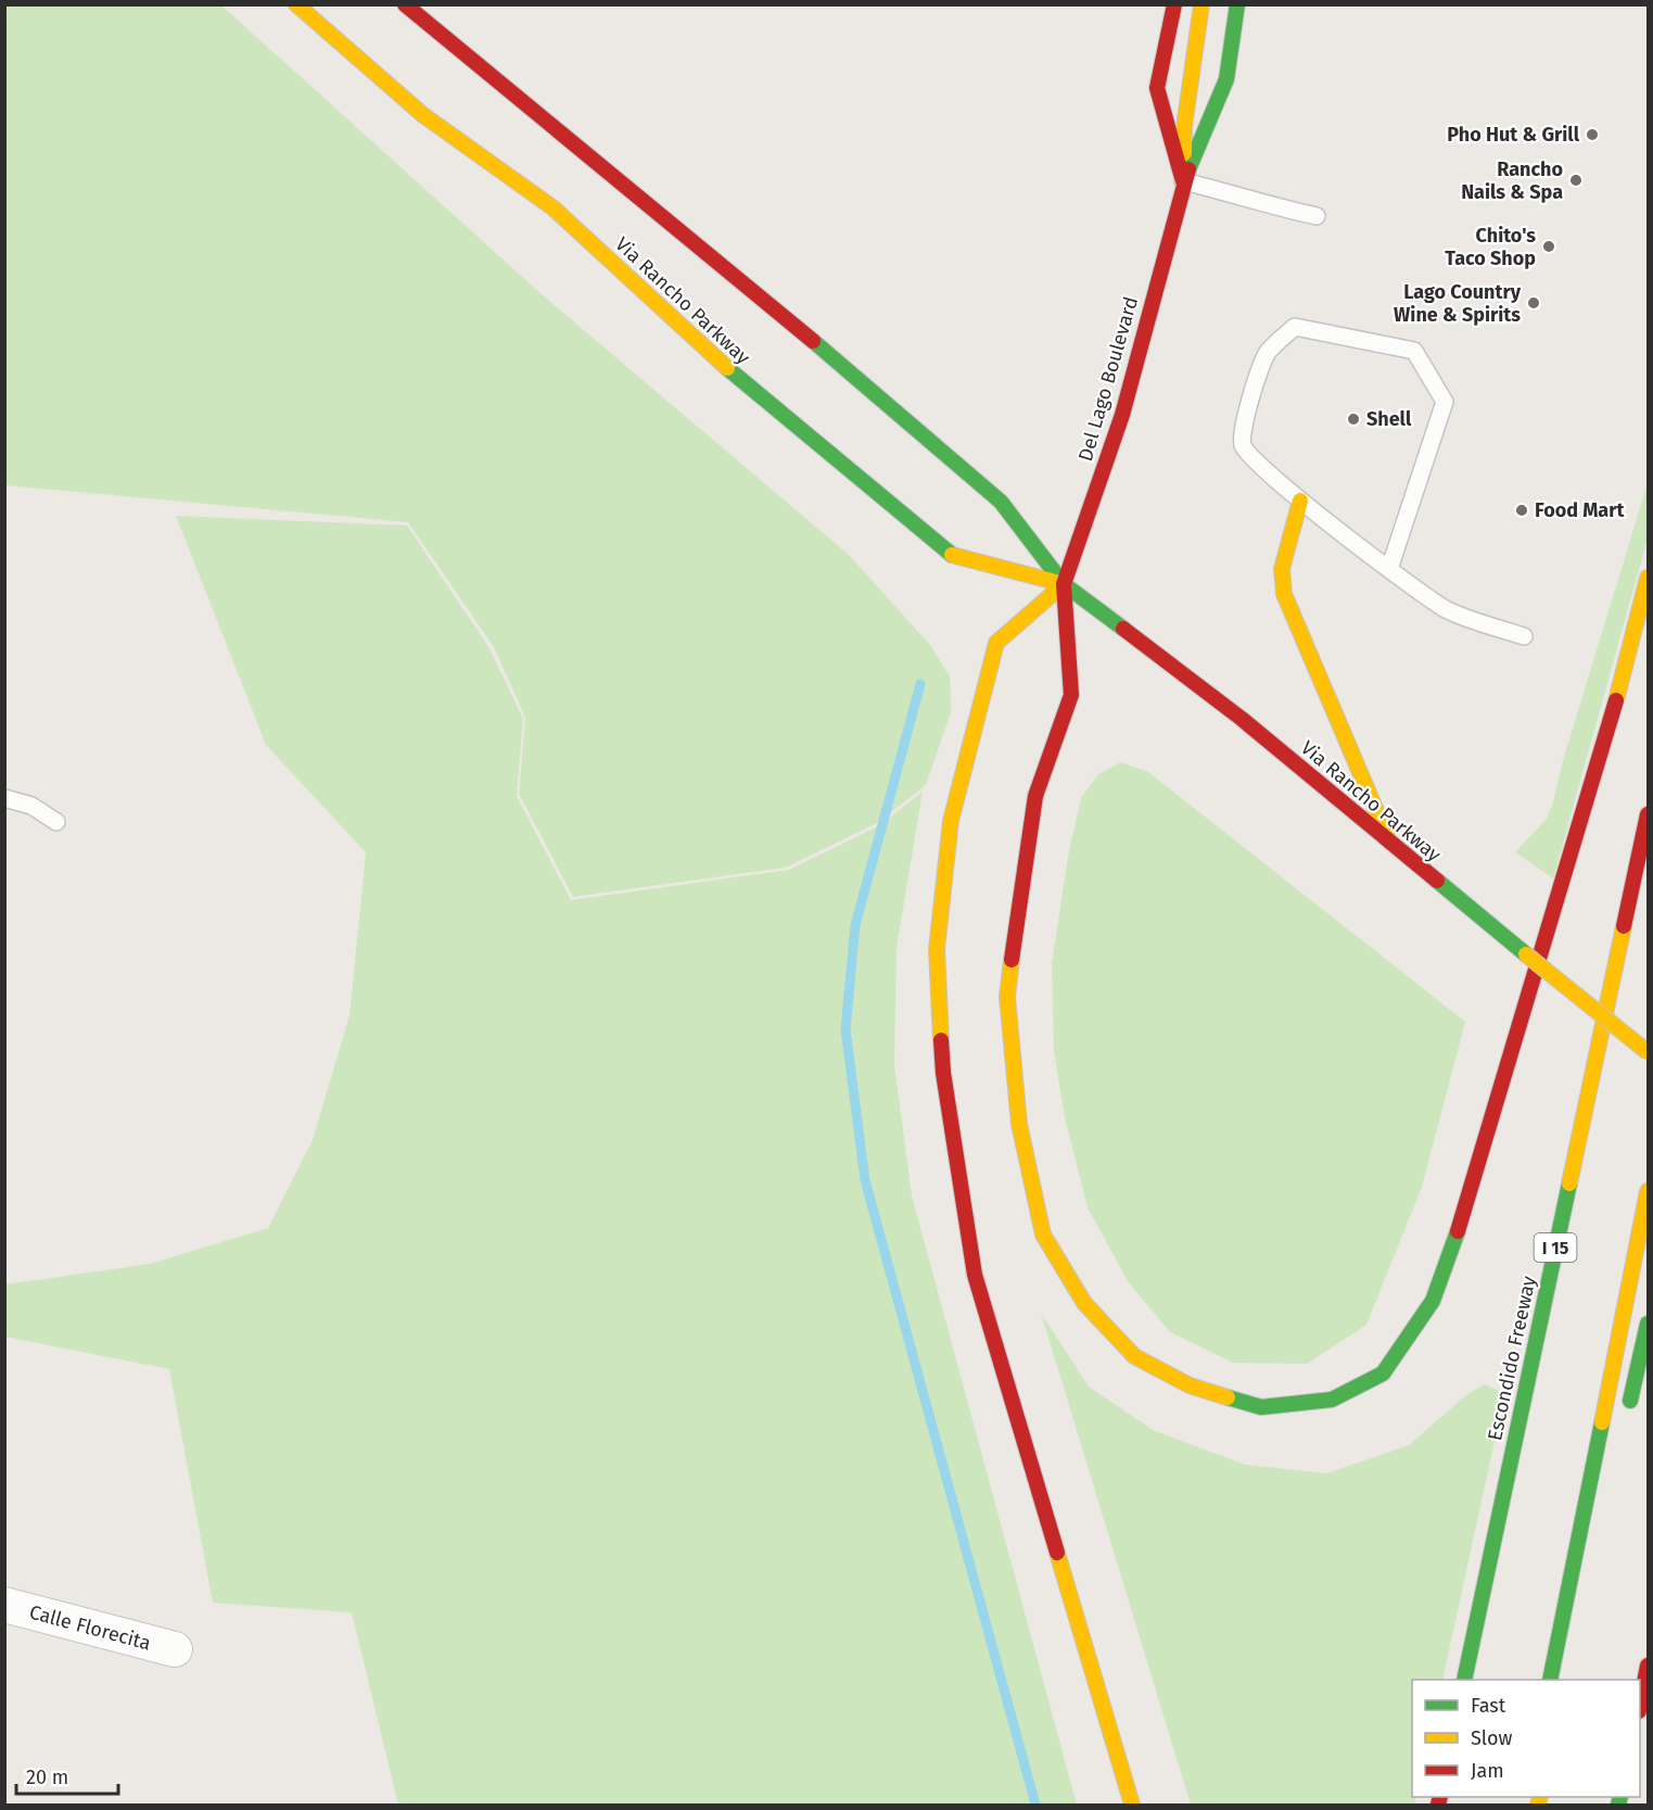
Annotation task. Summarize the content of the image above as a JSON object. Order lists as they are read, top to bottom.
{
  "streets": {
    "main road": [
      "Via Rancho Parkway",
      "Del Lago Boulevard",
      "I 15",
      "Escondido Freeway"
    ],
    "street": ["Calle Florecita"]
  },
  "crossings": [
    ["Via Rancho Parkway", "Del Lago Boulevard"]
  ],
  "places": [
    "Pho Hut & Grill",
    "Rancho Nails & Spa",
    "Chito's Taco Shop",
    "Lago Country Wine & Spirits",
    "Shell",
    "Food Mart"
  ],
  "legend": ["Fast", "Slow", "Jam"],
  "scale_bar": "20 m"
}
